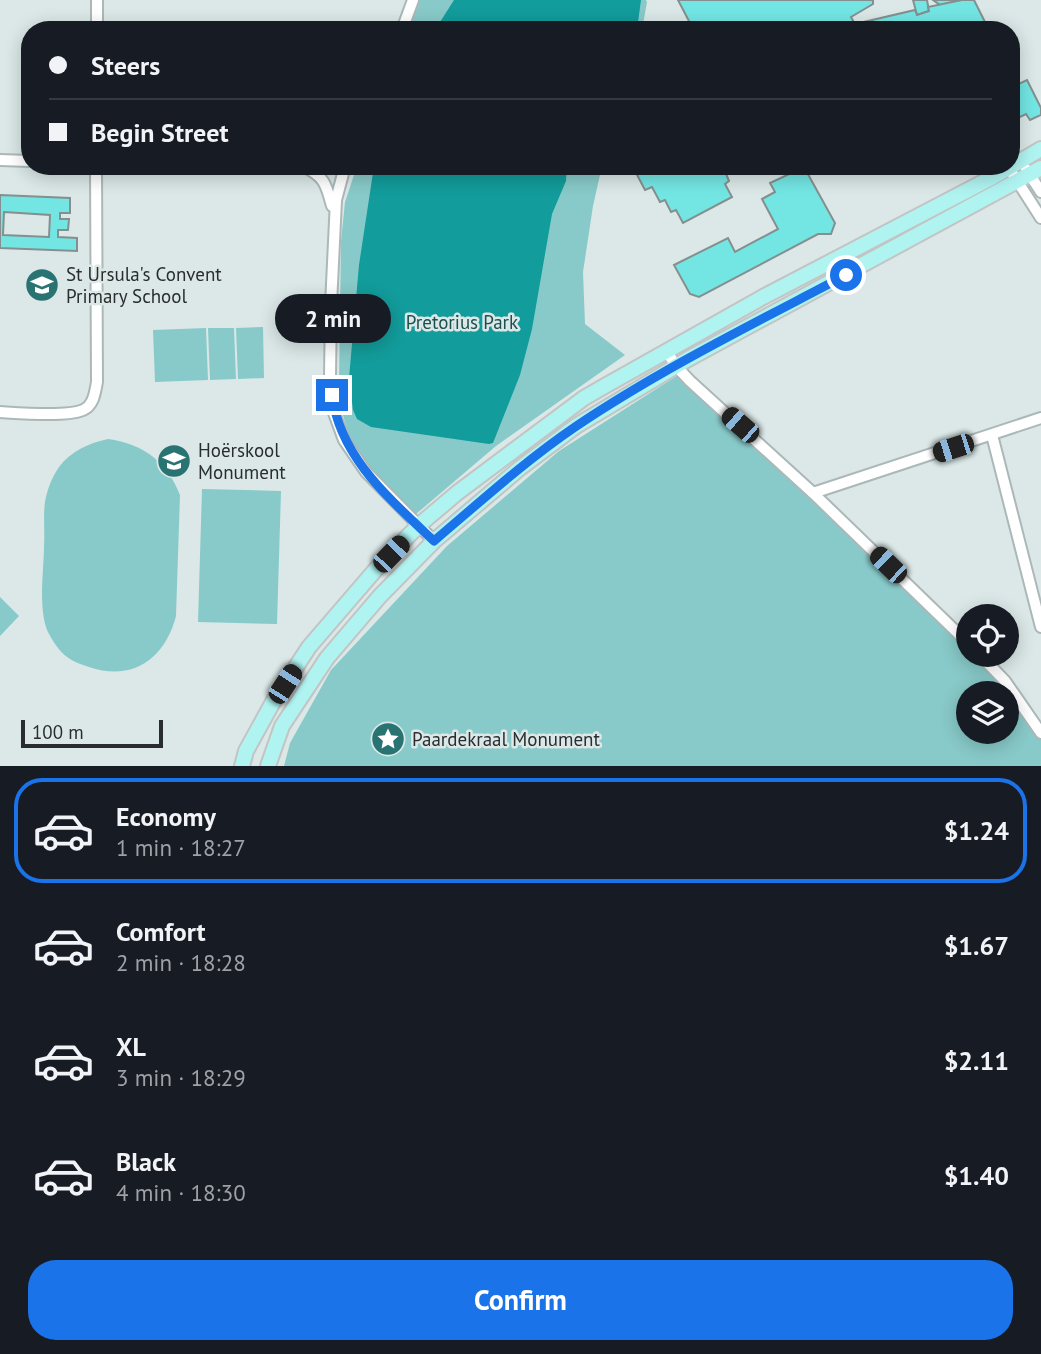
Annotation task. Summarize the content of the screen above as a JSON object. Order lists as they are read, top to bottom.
{
  "parks": ["Pretorius Park"],
  "places": {
    "school or university": ["St Ursula's Convent Primary School", "Hoërskool Monument"],
    "place": ["Paardekraal Monument"]
  },
  "scale_bar": "100 m",
  "page": {
    "banner": ["Steers", "Begin Street"],
    "bubble": "2 min",
    "scale": "100 m",
    "list": [
      {
        "name": "Economy",
        "note": "1 min · 18:27",
        "value": "$1.24"
      },
      {
        "name": "Comfort",
        "note": "2 min · 18:28",
        "value": "$1.67"
      },
      {
        "name": "XL",
        "note": "3 min · 18:29",
        "value": "$2.11"
      },
      {
        "name": "Black",
        "note": "4 min · 18:30",
        "value": "$1.40"
      }
    ],
    "buttons": "Confirm"
  }
}
